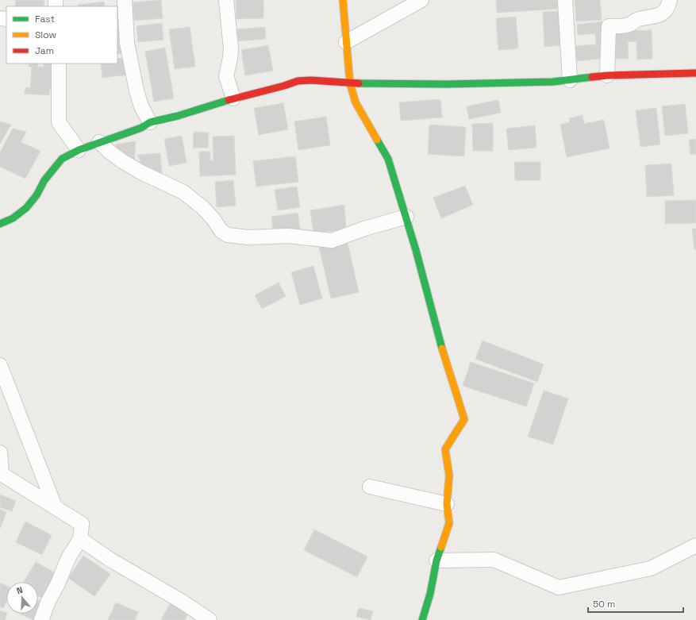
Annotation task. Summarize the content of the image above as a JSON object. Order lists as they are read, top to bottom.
{
  "legend": ["Fast", "Slow", "Jam"],
  "scale_bar": "50 m",
  "north": "top"
}
